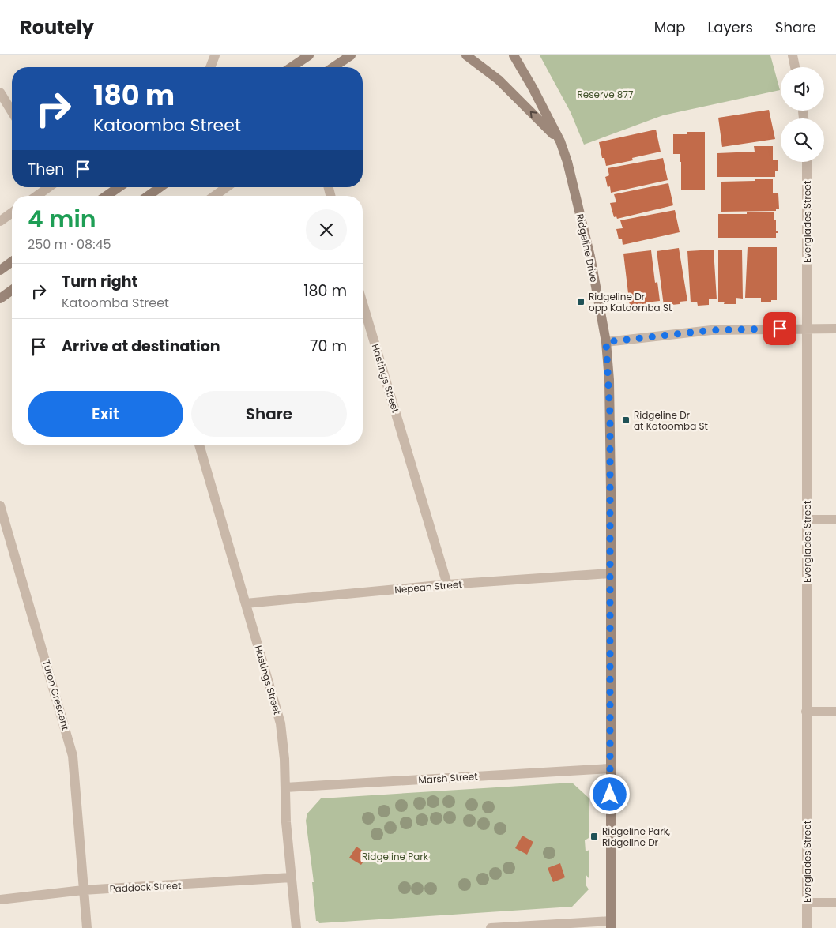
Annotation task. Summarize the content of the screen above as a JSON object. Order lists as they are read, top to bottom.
{
  "streets": {
    "street": [
      "Everglades Street",
      "Ridgeline Drive",
      "Hastings Street",
      "Nepean Street",
      "Turon Crescent",
      "Marsh Street",
      "Paddock Street"
    ]
  },
  "crossings": [
    ["Ridgeline Drive", "Nepean Street"],
    ["Ridgeline Drive", "Marsh Street"],
    ["Hastings Street", "Nepean Street"],
    ["Hastings Street", "Marsh Street"],
    ["Hastings Street", "Paddock Street"],
    ["Turon Crescent", "Paddock Street"]
  ],
  "parks": ["Reserve 877", "Ridgeline Park"],
  "places": {
    "transit": ["Ridgeline Dr opp Katoomba St", "Ridgeline Dr at Katoomba St", "Ridgeline Park, Ridgeline Dr"]
  },
  "page": {
    "header": "Routely",
    "nav": ["Map", "Layers", "Share"],
    "turn": ["180 m", "Katoomba Street"],
    "then": "Then",
    "heading": ["4 min", "250 m · 08:45"],
    "list": [
      {
        "name": "Turn right",
        "note": "Katoomba Street",
        "value": "180 m"
      },
      {
        "name": "Arrive at destination",
        "value": "70 m"
      }
    ],
    "buttons": ["Exit", "Share"]
  }
}
